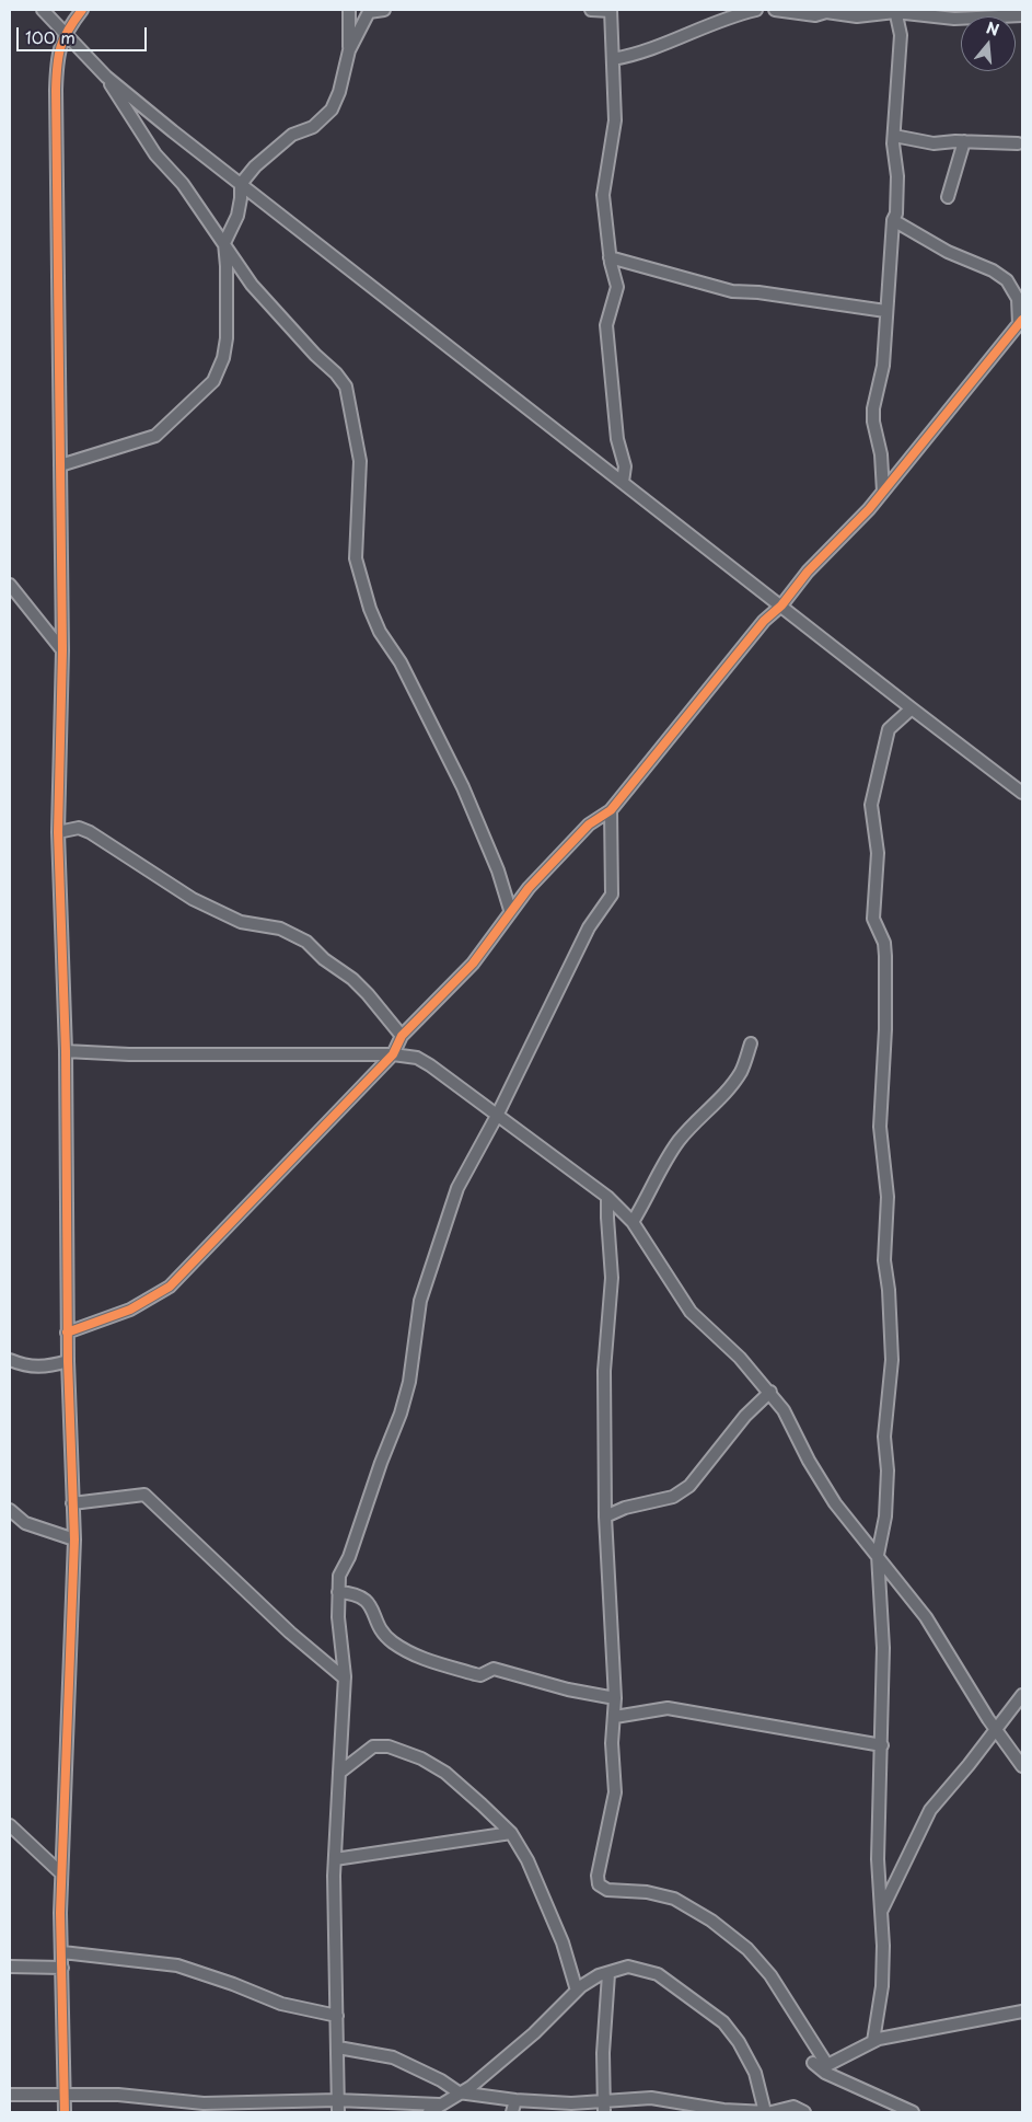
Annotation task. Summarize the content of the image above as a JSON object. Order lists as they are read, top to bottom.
{
  "scale_bar": "100 m",
  "north": "top"
}
